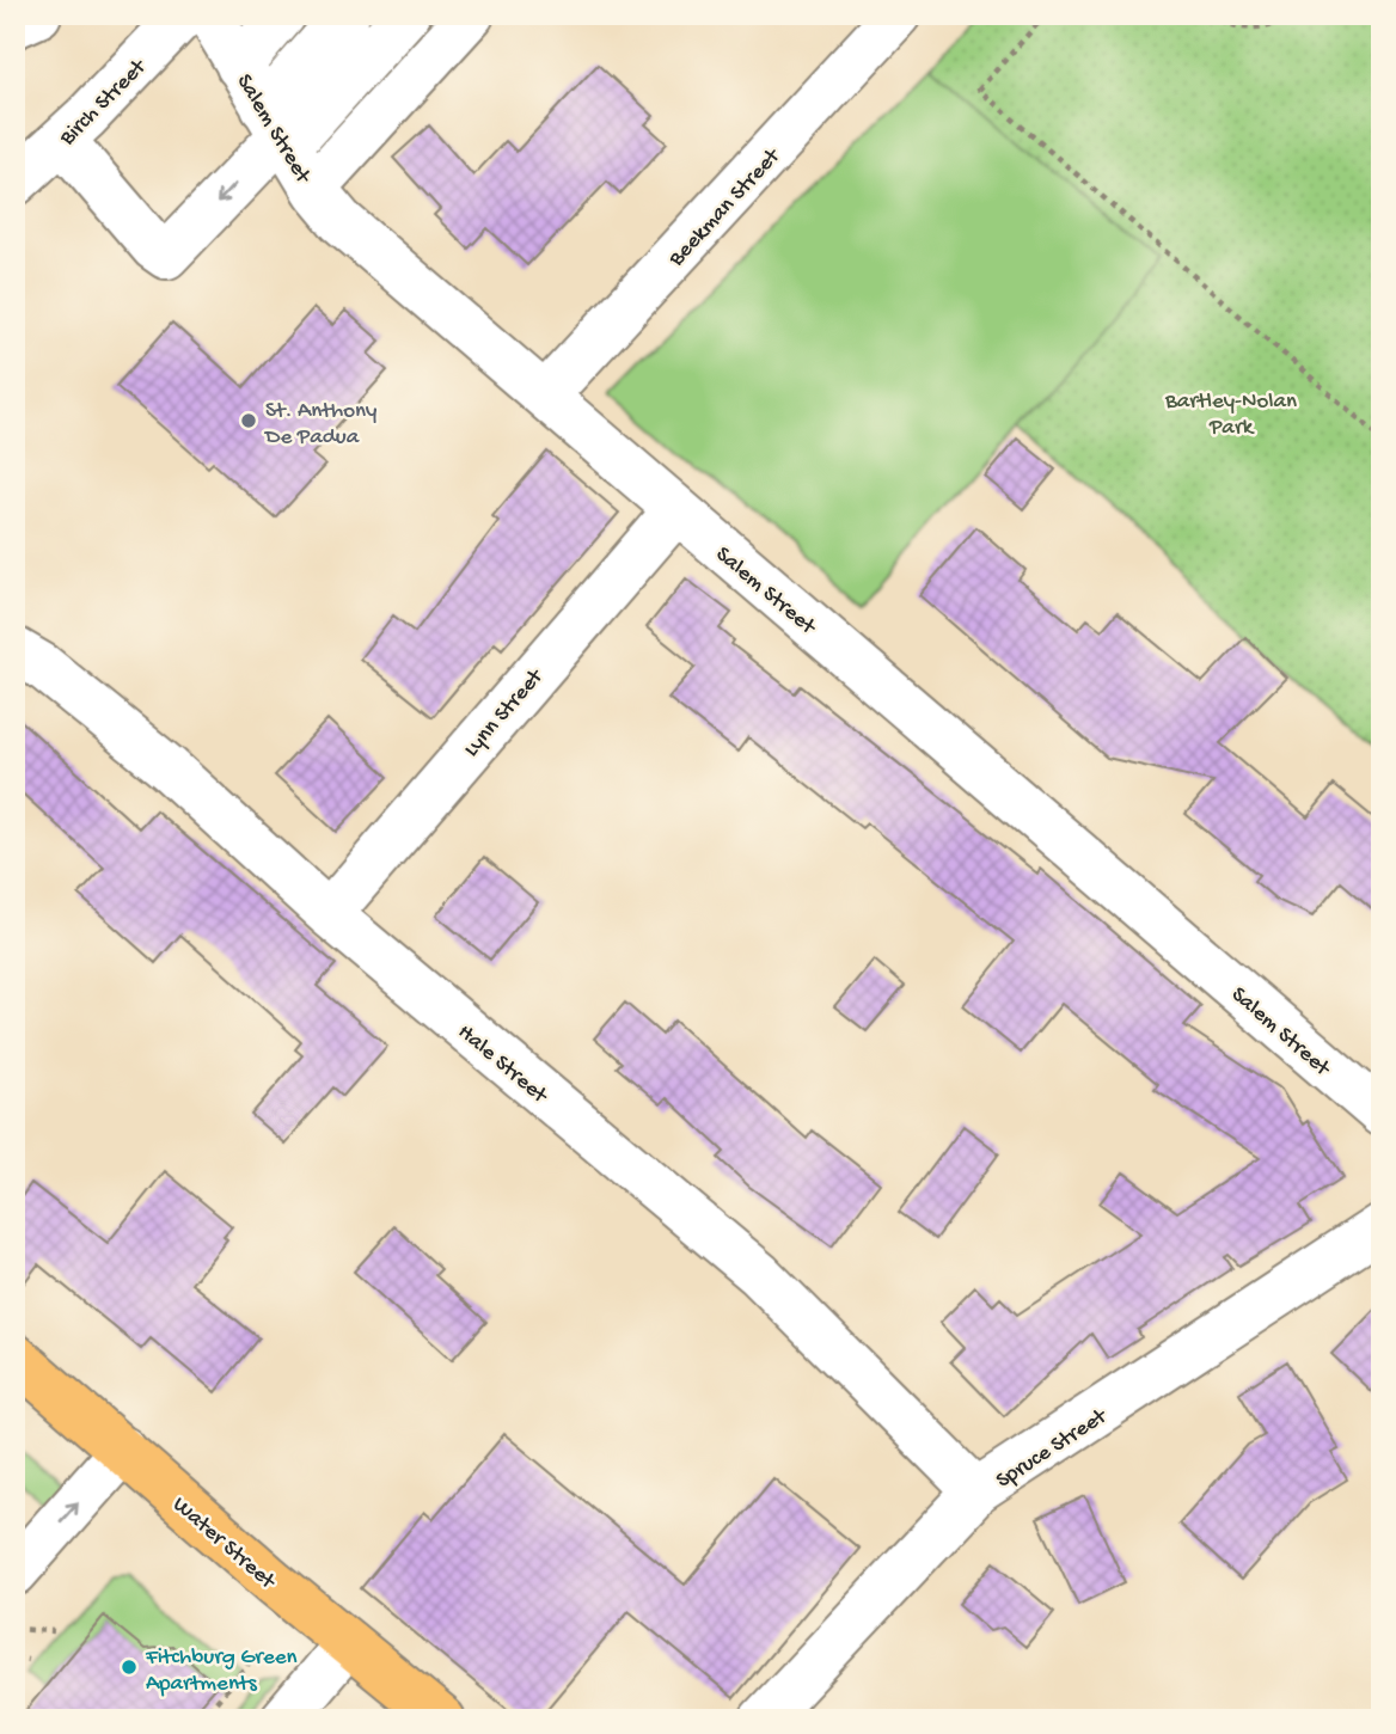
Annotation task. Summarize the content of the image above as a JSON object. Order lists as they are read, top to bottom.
{
  "streets": {
    "highway": ["Water Street"],
    "street": [
      "Birch Street",
      "Salem Street",
      "Beekman Street",
      "Lynn Street",
      "Hale Street",
      "Spruce Street"
    ]
  },
  "crossings": [
    ["Salem Street", "Beekman Street"],
    ["Salem Street", "Lynn Street"],
    ["Lynn Street", "Hale Street"],
    ["Hale Street", "Spruce Street"]
  ],
  "parks": ["Bartley-Nolan Park"],
  "places": ["St. Anthony De Padua", "Fitchburg Green Apartments"]
}
